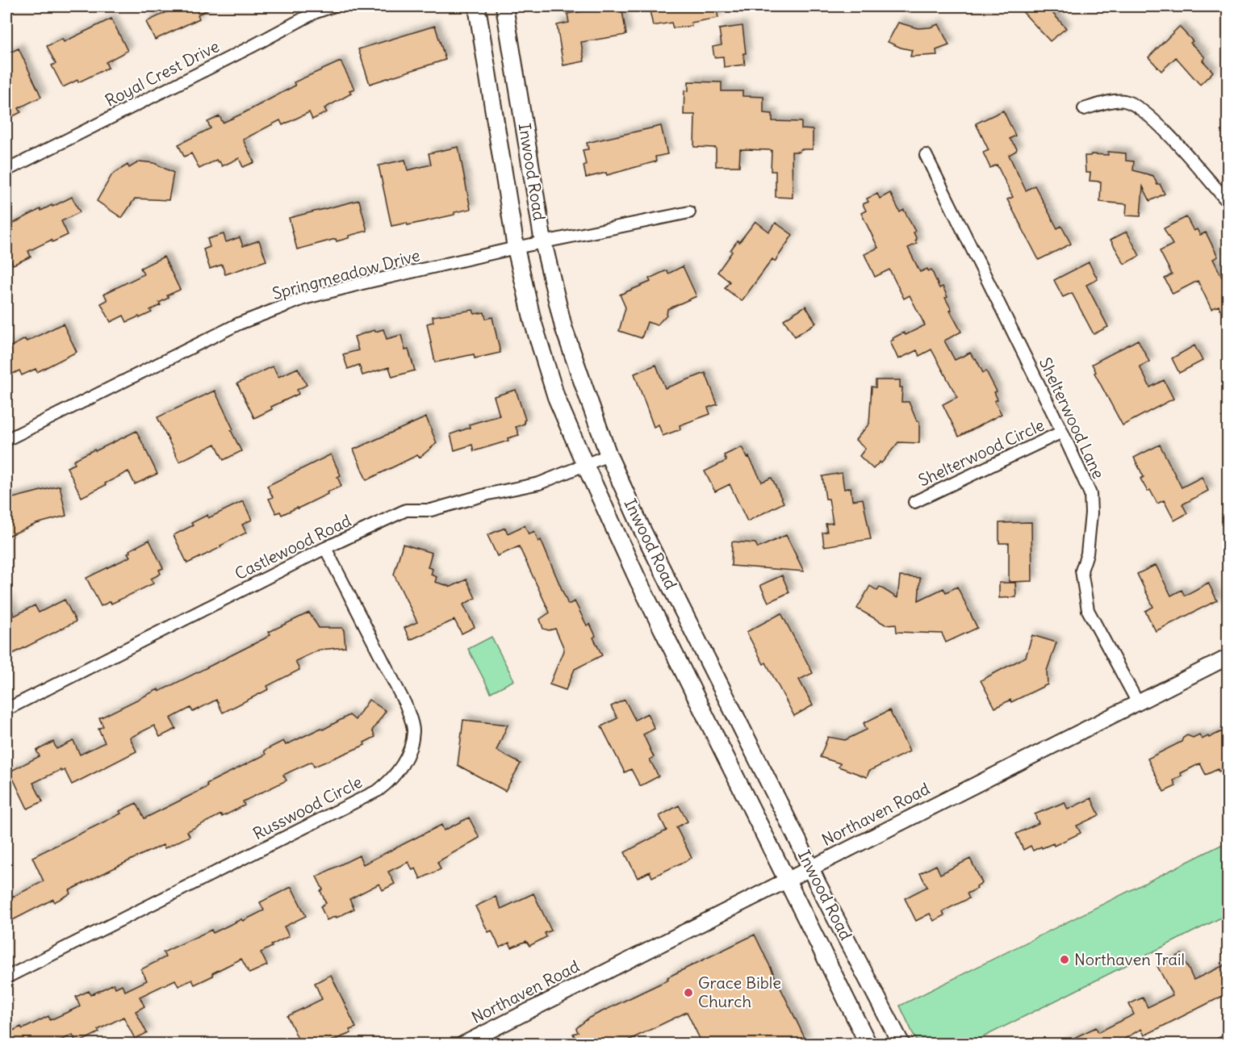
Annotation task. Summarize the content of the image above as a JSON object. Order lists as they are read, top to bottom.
{
  "streets": {
    "main road": ["Inwood Road"],
    "street": [
      "Royal Crest Drive",
      "Springmeadow Drive",
      "Shelterwood Lane",
      "Shelterwood Circle",
      "Castlewood Road",
      "Russwood Circle",
      "Northaven Road"
    ]
  },
  "crossings": [
    ["Inwood Road", "Springmeadow Drive"],
    ["Inwood Road", "Castlewood Road"],
    ["Inwood Road", "Northaven Road"],
    ["Shelterwood Lane", "Shelterwood Circle"],
    ["Shelterwood Lane", "Northaven Road"],
    ["Castlewood Road", "Russwood Circle"]
  ],
  "places": ["Northaven Trail", "Grace Bible Church"]
}
